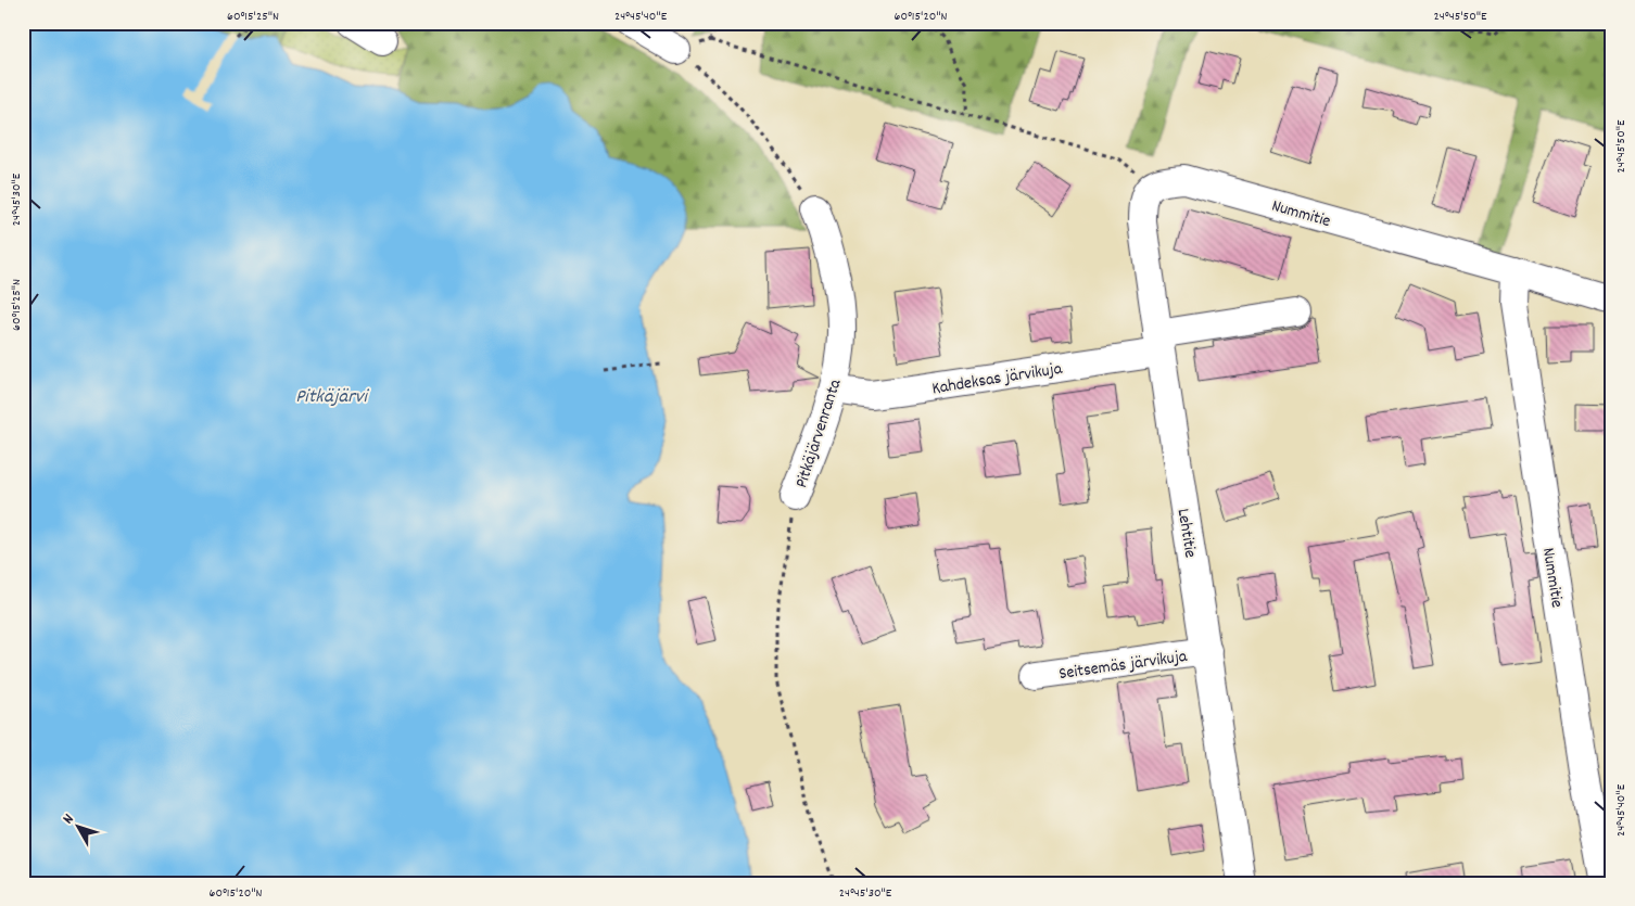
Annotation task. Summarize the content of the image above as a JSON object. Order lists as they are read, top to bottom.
{
  "streets": {
    "street": [
      "Nummitie",
      "Kahdeksas järvikuja",
      "Pitkäjärvenranta",
      "Lehtitie",
      "Seitsemäs järvikuja"
    ]
  },
  "crossings": [
    ["Nummitie", "Lehtitie"],
    ["Kahdeksas järvikuja", "Pitkäjärvenranta"],
    ["Kahdeksas järvikuja", "Lehtitie"],
    ["Lehtitie", "Seitsemäs järvikuja"]
  ],
  "water": ["Pitkäjärvi"],
  "north": "top left",
  "coordinates": [
    "60°15'25\"N",
    "24°45'40\"E",
    "60°15'20\"N",
    "24°45'50\"E",
    "24°45'30\"E"
  ]
}
